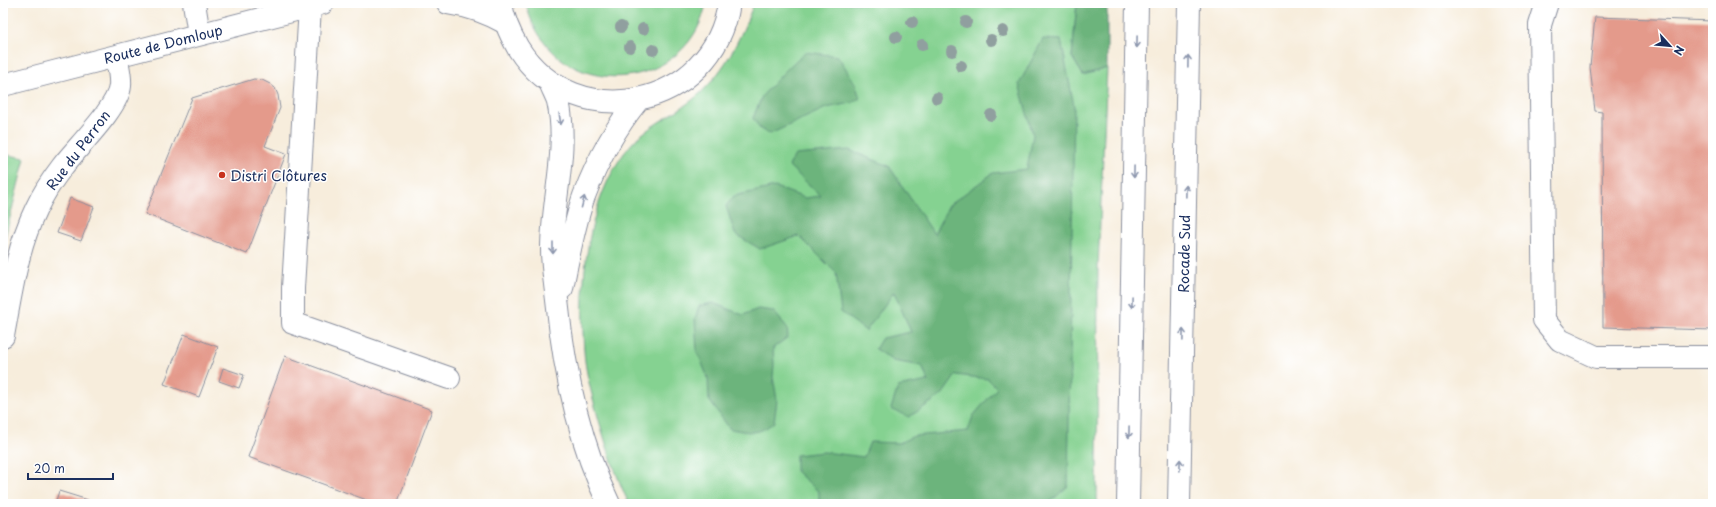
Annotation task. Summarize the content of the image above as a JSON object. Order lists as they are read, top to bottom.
{
  "streets": {
    "main road": ["Route de Domloup", "Rue du Perron", "Rocade Sud"]
  },
  "crossings": [
    ["Route de Domloup", "Rue du Perron"]
  ],
  "places": ["Distri Clôtures"],
  "scale_bar": "20 m",
  "north": "bottom right"
}
